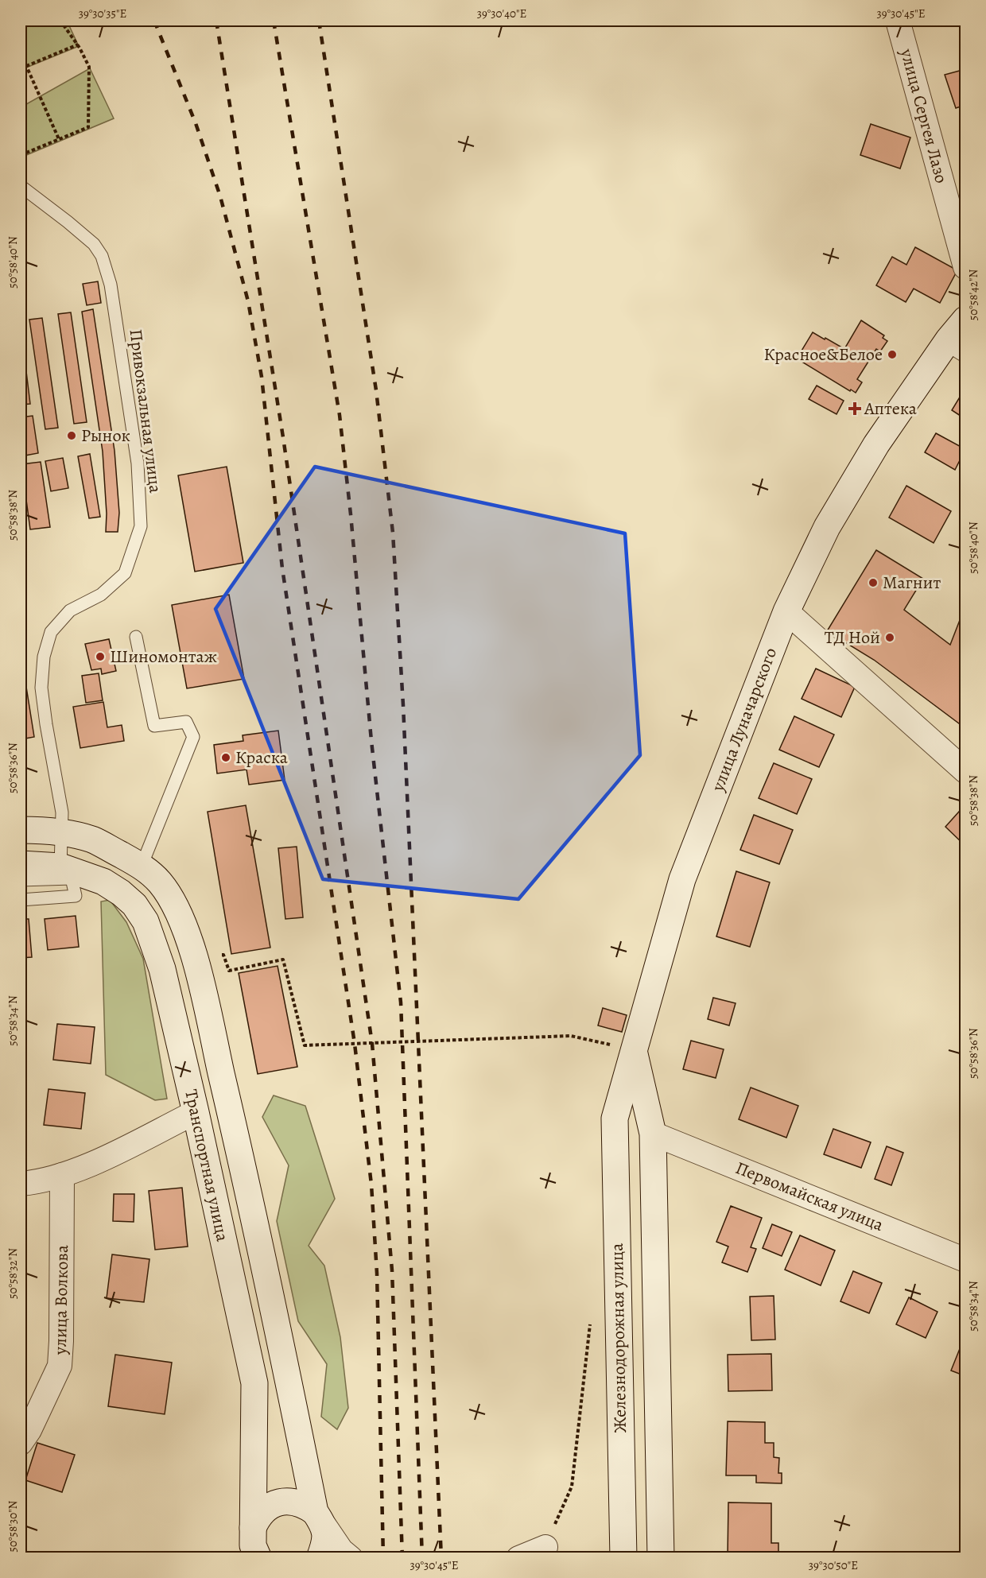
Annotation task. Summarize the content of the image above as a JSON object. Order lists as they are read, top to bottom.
{
  "streets": {
    "main road": ["улица Луначарского", "Транспортная улица", "Железнодорожная улица"],
    "street": ["улица Сергея Лазо", "Первомайская улица", "улица Волкова"],
    "lane": ["Привокзальная улица"]
  },
  "crossings": [
    ["Привокзальная улица", "Транспортная улица"],
    ["улица Луначарского", "Железнодорожная улица"]
  ],
  "places": {
    "other": [
      "Красное&Белое",
      "Рынок",
      "Магнит",
      "ТД Ной",
      "Шиномонтаж",
      "Краска"
    ],
    "health": ["Аптека"]
  },
  "coordinates": [
    "39°30'35\"E",
    "39°30'40\"E",
    "39°30'45\"E",
    "50°58'40\"N",
    "50°58'42\"N",
    "50°58'38\"N",
    "50°58'36\"N",
    "50°58'34\"N",
    "50°58'32\"N",
    "50°58'30\"N",
    "39°30'50\"E"
  ]
}
